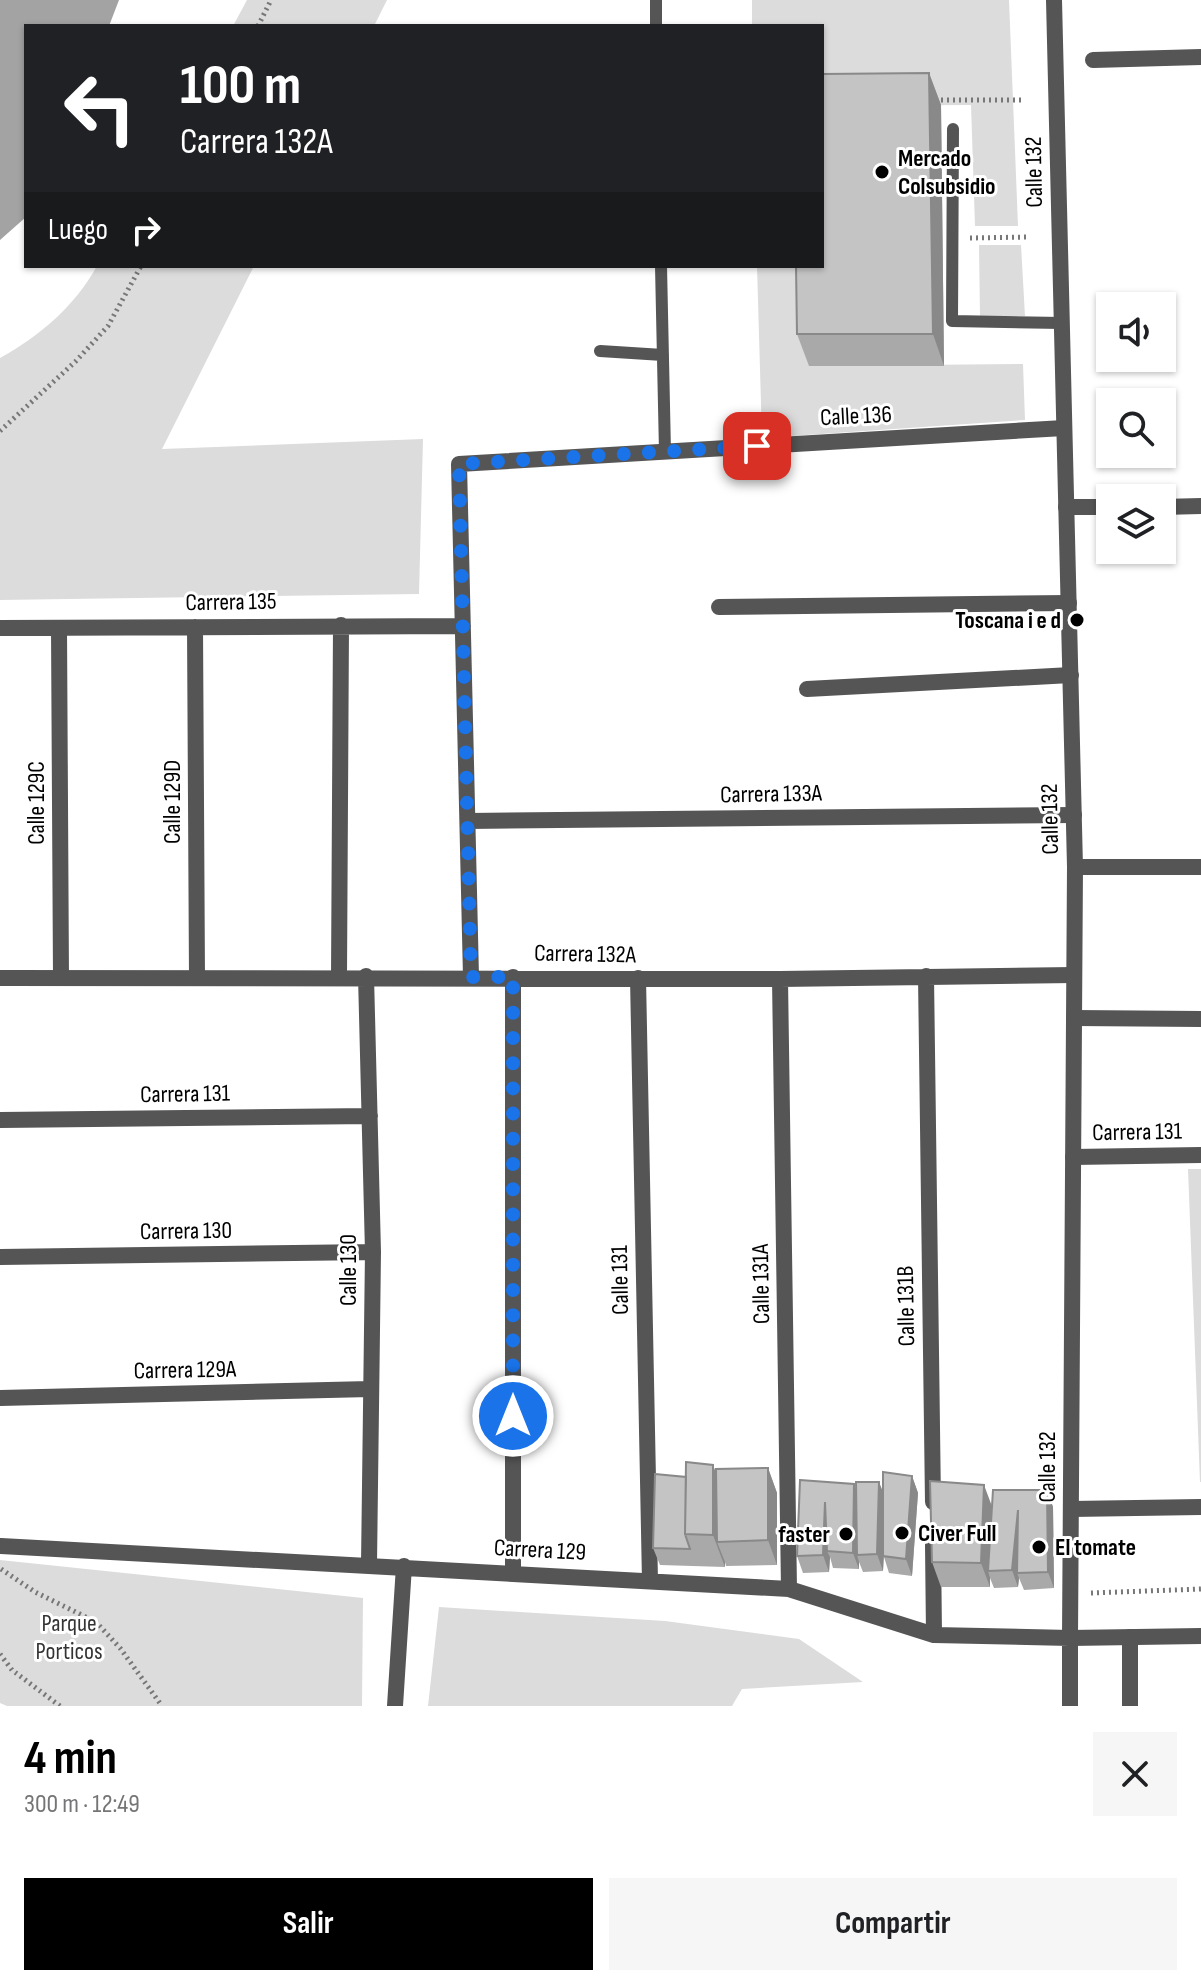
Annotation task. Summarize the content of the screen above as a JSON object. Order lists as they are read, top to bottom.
{
  "streets": {
    "street": [
      "Calle 132",
      "Calle 136",
      "Carrera 135",
      "Carrera 133A",
      "Calle 129D",
      "Calle 129C",
      "Carrera 132A",
      "Carrera 131",
      "Carrera 130",
      "Calle 130",
      "Calle 131",
      "Calle 131A",
      "Calle 131B",
      "Carrera 129A",
      "Carrera 129"
    ]
  },
  "crossings": [
    ["Calle 132", "Calle 136"],
    ["Calle 132", "Carrera 133A"],
    ["Calle 132", "Carrera 132A"],
    ["Calle 132", "Carrera 131"],
    ["Calle 132", "Carrera 129"],
    ["Calle 136", "Carrera 135"],
    ["Carrera 135", "Calle 129D"],
    ["Carrera 135", "Calle 129C"],
    ["Calle 129D", "Carrera 132A"],
    ["Calle 129C", "Carrera 132A"],
    ["Carrera 132A", "Calle 130"],
    ["Carrera 132A", "Calle 131"],
    ["Carrera 132A", "Calle 131A"],
    ["Carrera 132A", "Calle 131B"],
    ["Carrera 131", "Calle 130"],
    ["Carrera 130", "Calle 130"],
    ["Calle 130", "Carrera 129A"],
    ["Calle 130", "Carrera 129"],
    ["Calle 131", "Carrera 129"],
    ["Calle 131A", "Carrera 129"],
    ["Calle 131B", "Carrera 129"]
  ],
  "parks": ["Parque Porticos"],
  "places": [
    "Mercado Colsubsidio",
    "Toscana i e d",
    "Civer Full",
    "faster",
    "El tomate"
  ],
  "page": {
    "turn": ["100 m", "Carrera 132A"],
    "then": "Luego",
    "heading": ["4 min", "300 m · 12:49"],
    "buttons": ["Salir", "Compartir"]
  }
}
